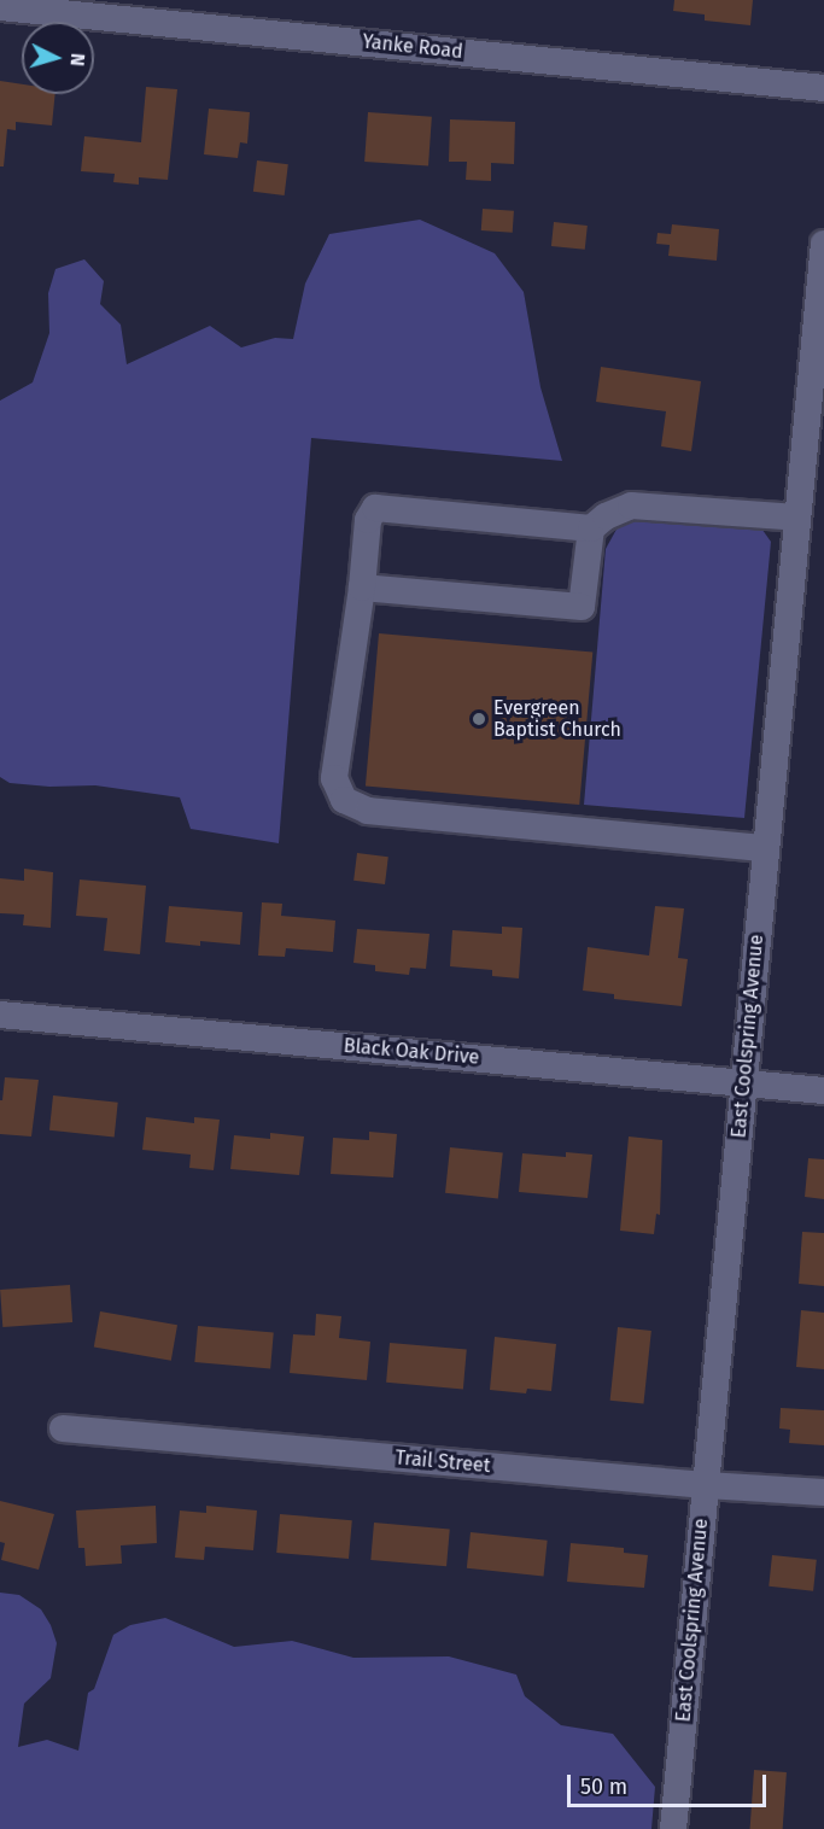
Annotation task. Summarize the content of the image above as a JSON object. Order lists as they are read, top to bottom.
{
  "streets": {
    "street": [
      "Yanke Road",
      "East Coolspring Avenue",
      "Black Oak Drive",
      "Trail Street"
    ]
  },
  "crossings": [
    ["East Coolspring Avenue", "Black Oak Drive"],
    ["East Coolspring Avenue", "Trail Street"]
  ],
  "places": ["Evergreen Baptist Church"],
  "scale_bar": "50 m",
  "north": "right"
}
